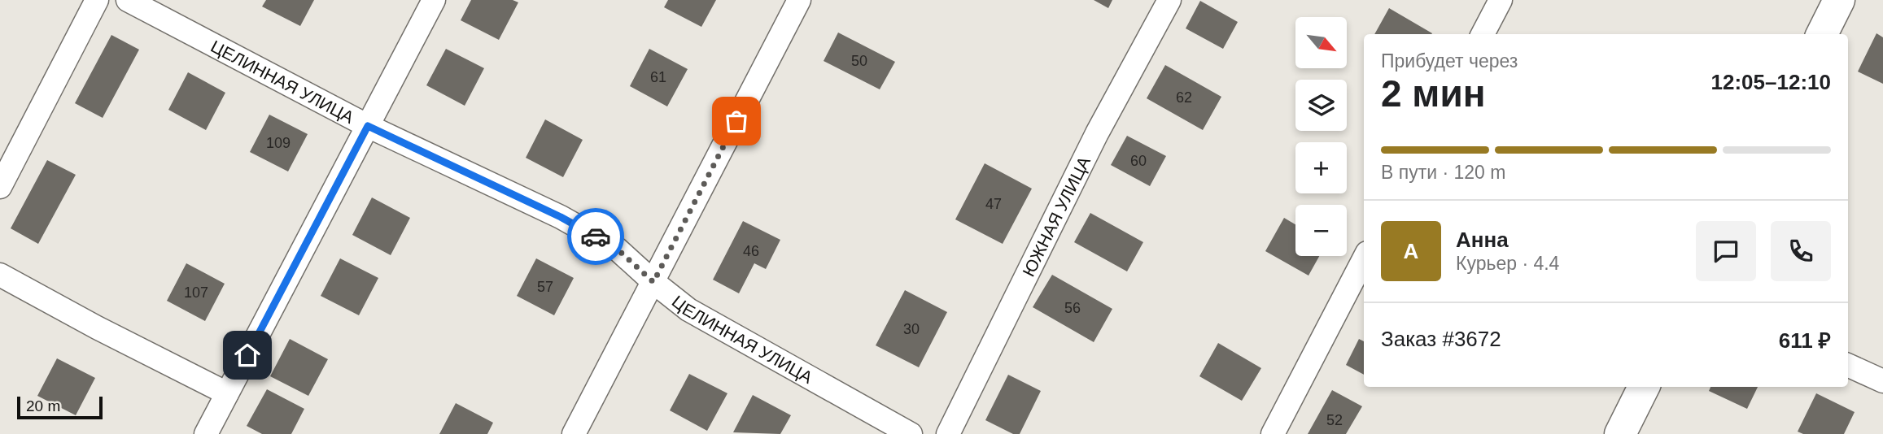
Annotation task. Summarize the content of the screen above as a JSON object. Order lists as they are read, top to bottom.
{
  "streets": {
    "street": ["ЦЕЛИННАЯ УЛИЦА", "ЮЖНАЯ УЛИЦА"]
  },
  "house_numbers": [
    "50",
    "61",
    "62",
    "109",
    "60",
    "47",
    "46",
    "57",
    "107",
    "56",
    "30",
    "52"
  ],
  "scale_bar": "20 m",
  "north": "bottom right",
  "page": {
    "map_buttons": ["+", "−"],
    "heading": ["2 мин", "Прибудет через", "12:05–12:10"],
    "panel": [
      "Анна",
      "Курьер · 4.4",
      "Заказ #3672",
      "611 ₽"
    ],
    "bar": "В пути · 120 m",
    "round": "А",
    "scale": "20 m"
  }
}
